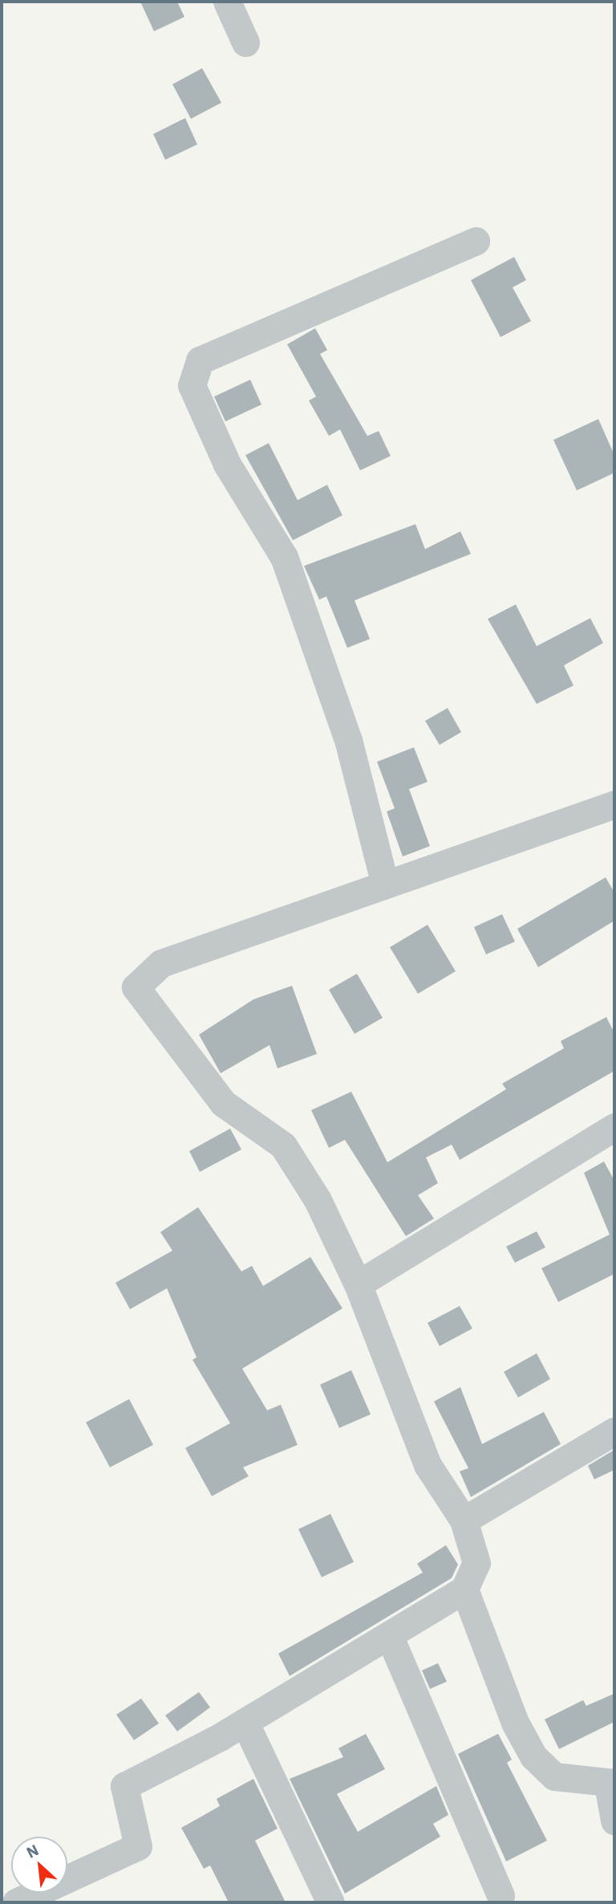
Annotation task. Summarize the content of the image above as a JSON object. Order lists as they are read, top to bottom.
{
  "north": "top left"
}
